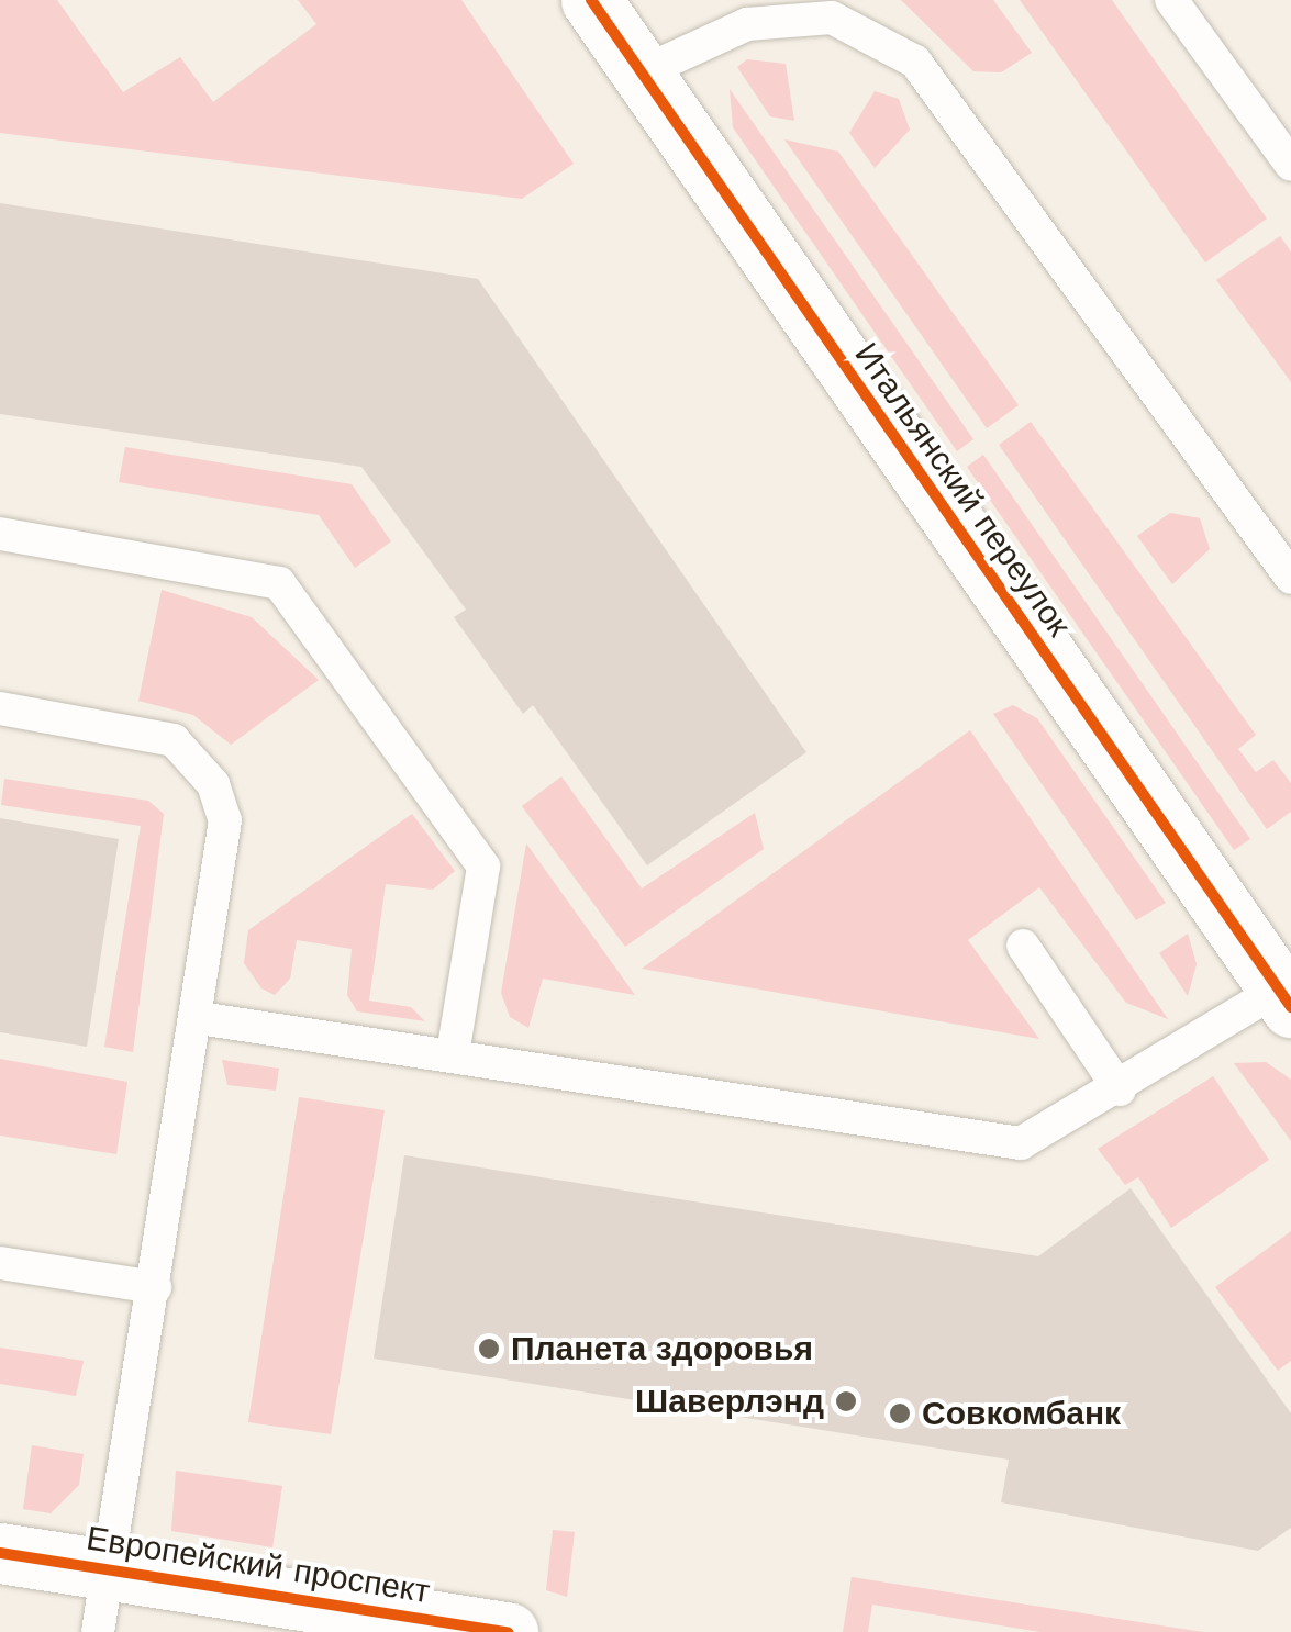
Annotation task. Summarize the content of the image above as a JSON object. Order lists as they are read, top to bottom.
{
  "streets": {
    "street": ["Итальянский переулок", "Европейский проспект"]
  },
  "places": ["Планета здоровья", "Шаверлэнд", "Совкомбанк"]
}
